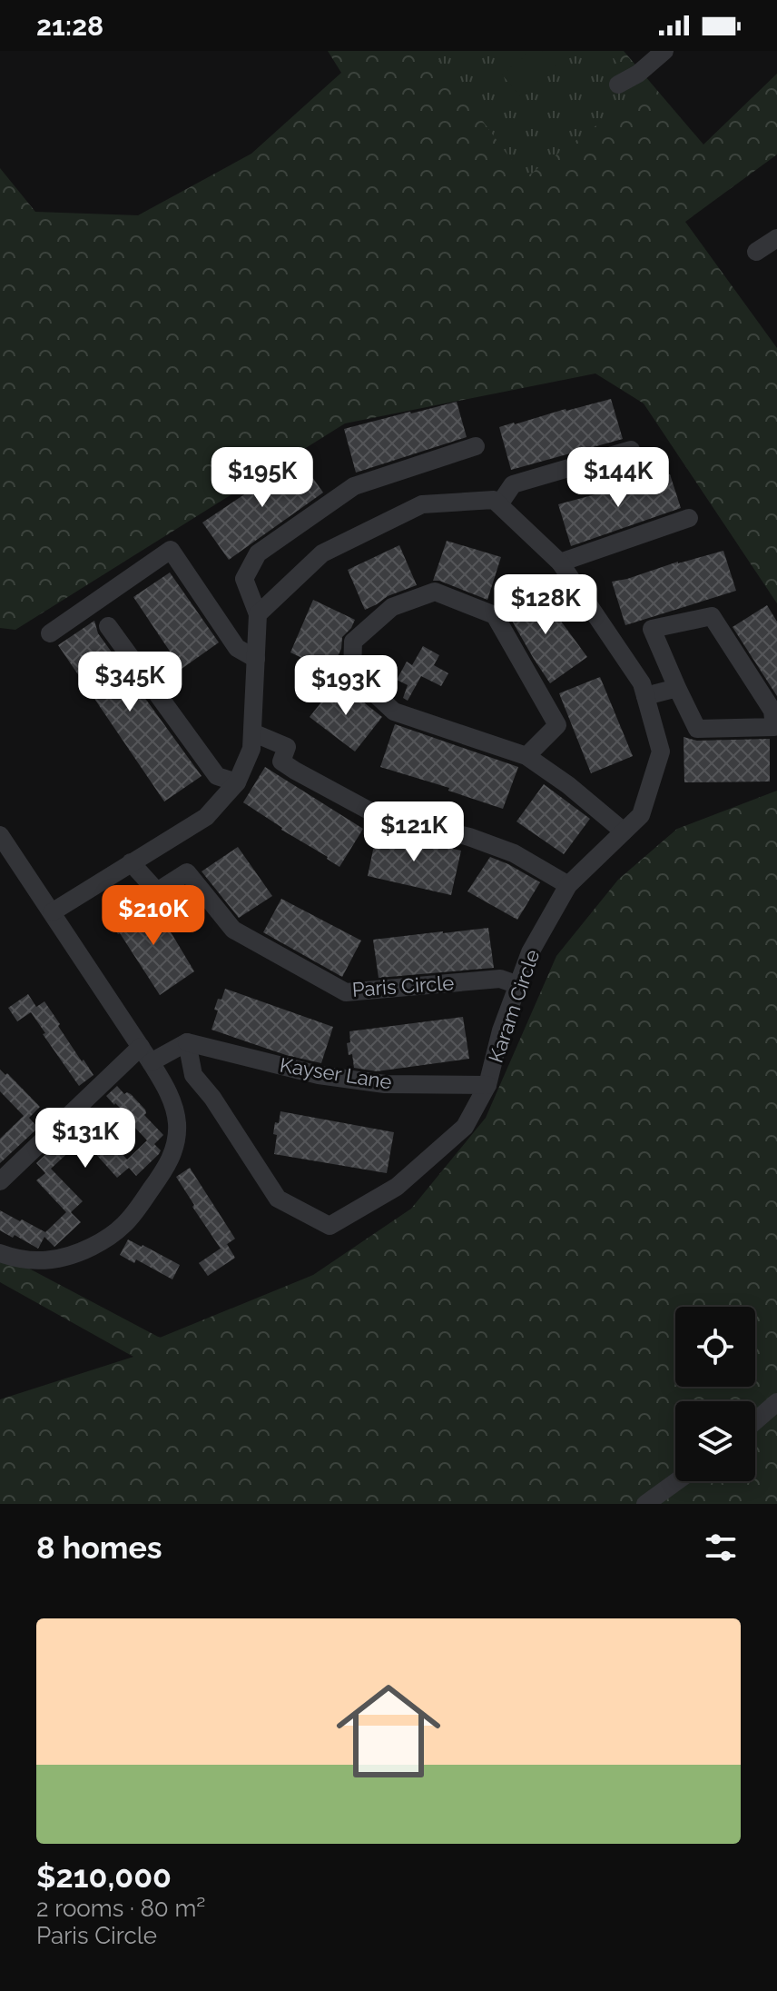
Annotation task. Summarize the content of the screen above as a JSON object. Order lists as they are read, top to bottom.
{
  "streets": {
    "street": ["Paris Circle", "Karam Circle", "Kayser Lane"]
  },
  "crossings": [
    ["Paris Circle", "Karam Circle"],
    ["Karam Circle", "Kayser Lane"]
  ],
  "page": {
    "status": "21:28",
    "price": [
      "$195K",
      "$144K",
      "$128K",
      "$345K",
      "$193K",
      "$121K",
      "$210K",
      "$131K"
    ],
    "heading": "8 homes",
    "list": [
      {
        "name": "$210,000",
        "note": "2 rooms · 80 m² · Paris Circle"
      }
    ]
  }
}
